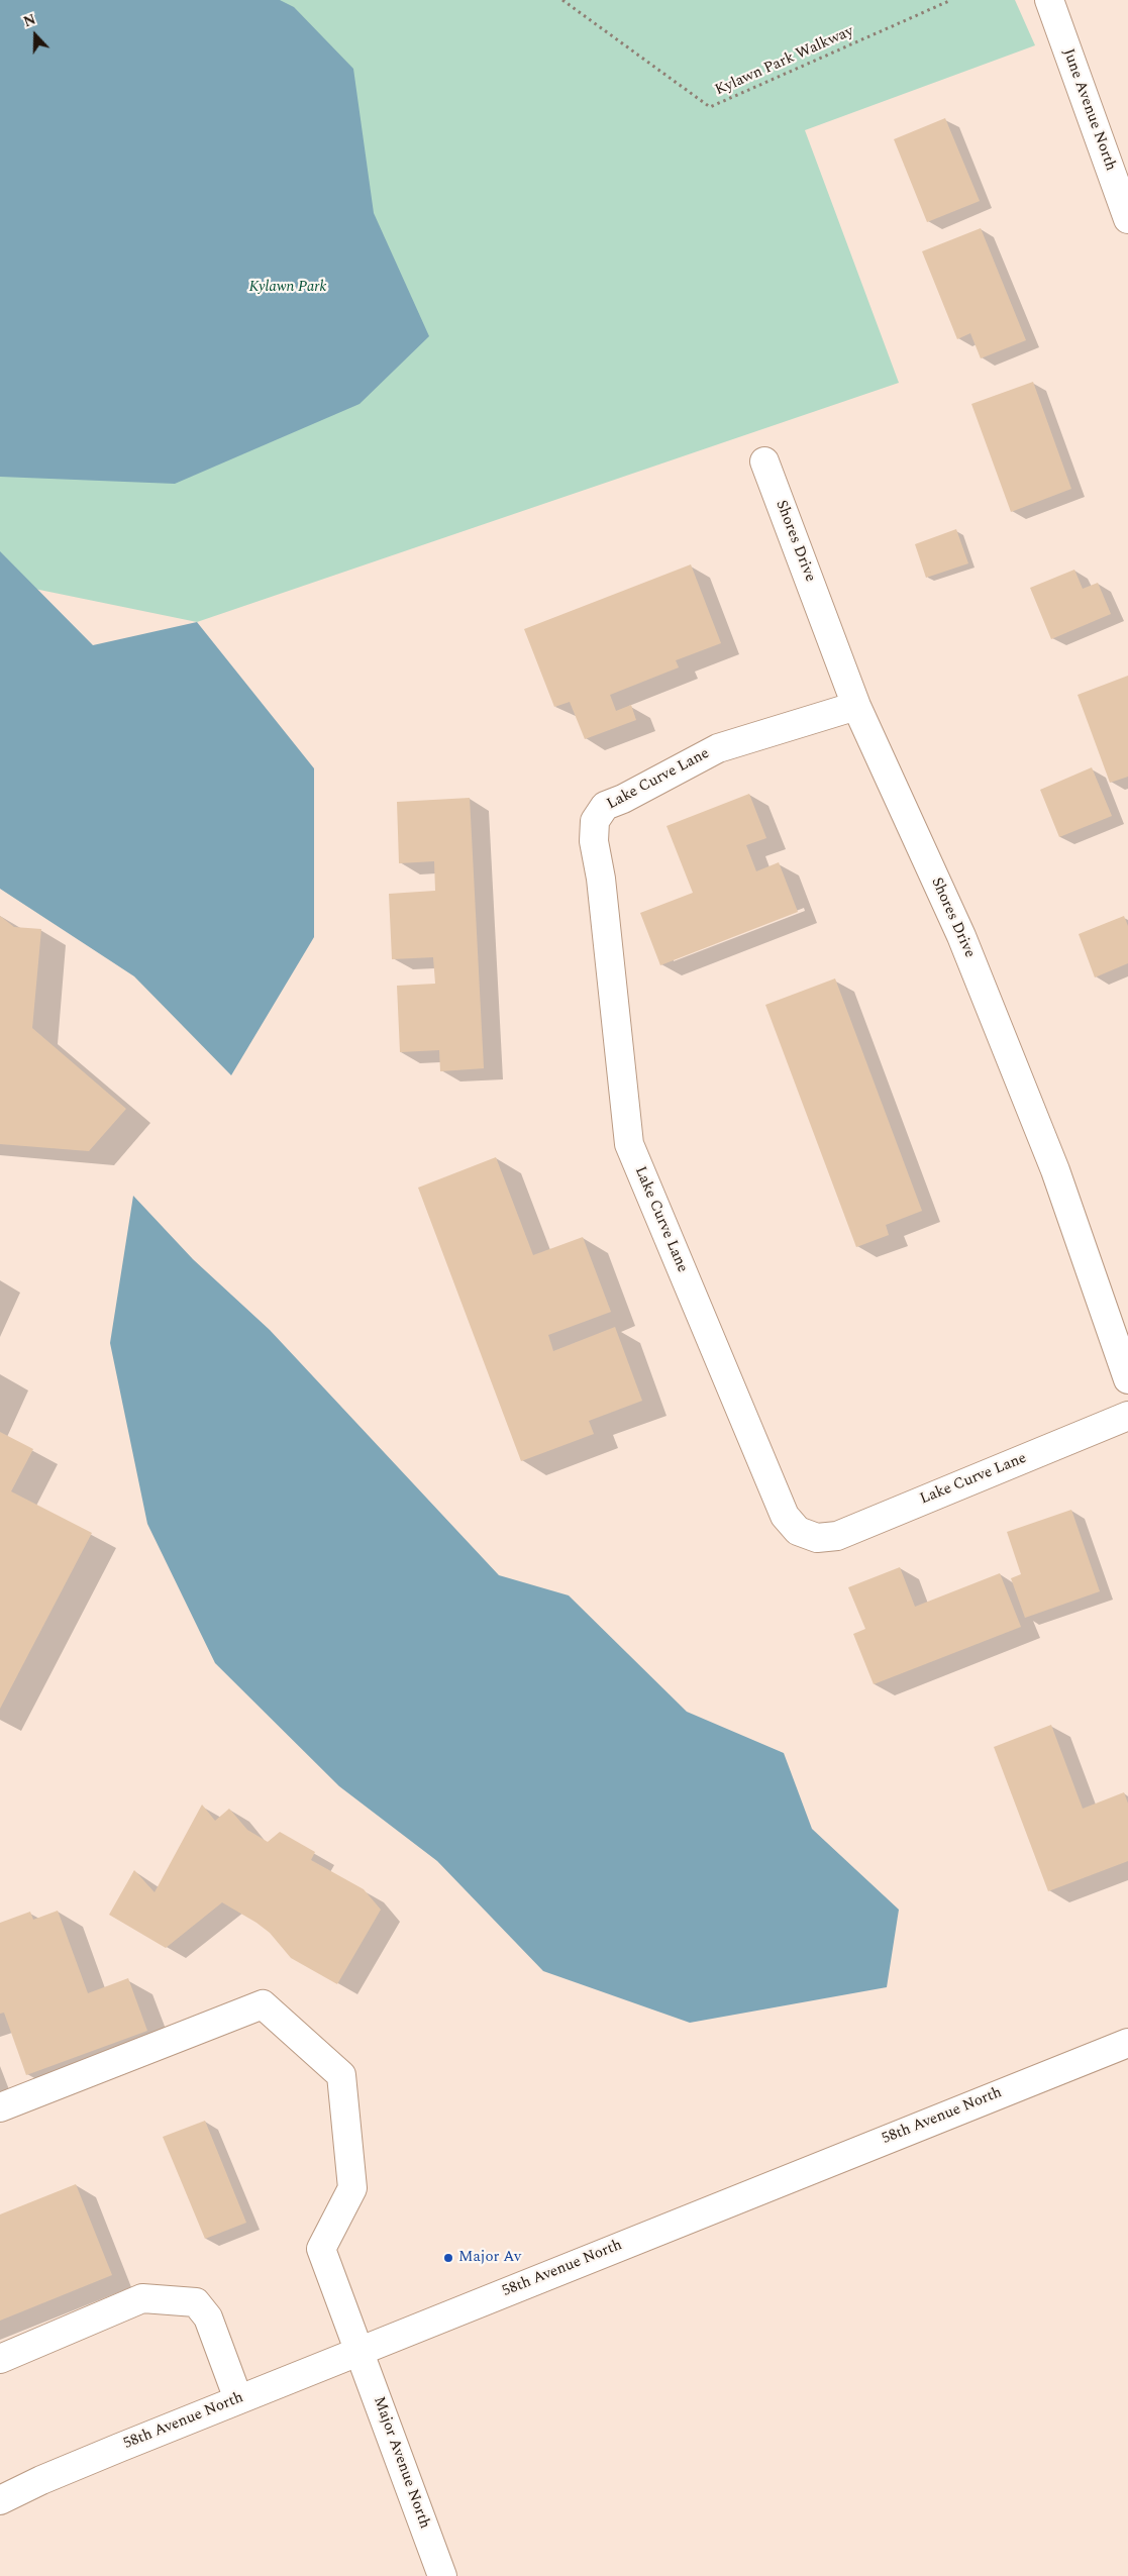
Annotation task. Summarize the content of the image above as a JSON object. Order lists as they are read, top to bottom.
{
  "streets": {
    "street": [
      "June Avenue North",
      "Shores Drive",
      "Lake Curve Lane",
      "58th Avenue North",
      "Major Avenue North"
    ],
    "path": ["Kylawn Park Walkway"]
  },
  "crossings": [
    ["Shores Drive", "Lake Curve Lane"],
    ["58th Avenue North", "Major Avenue North"]
  ],
  "parks": ["Kylawn Park"],
  "places": ["Major Av"],
  "north": "top"
}
